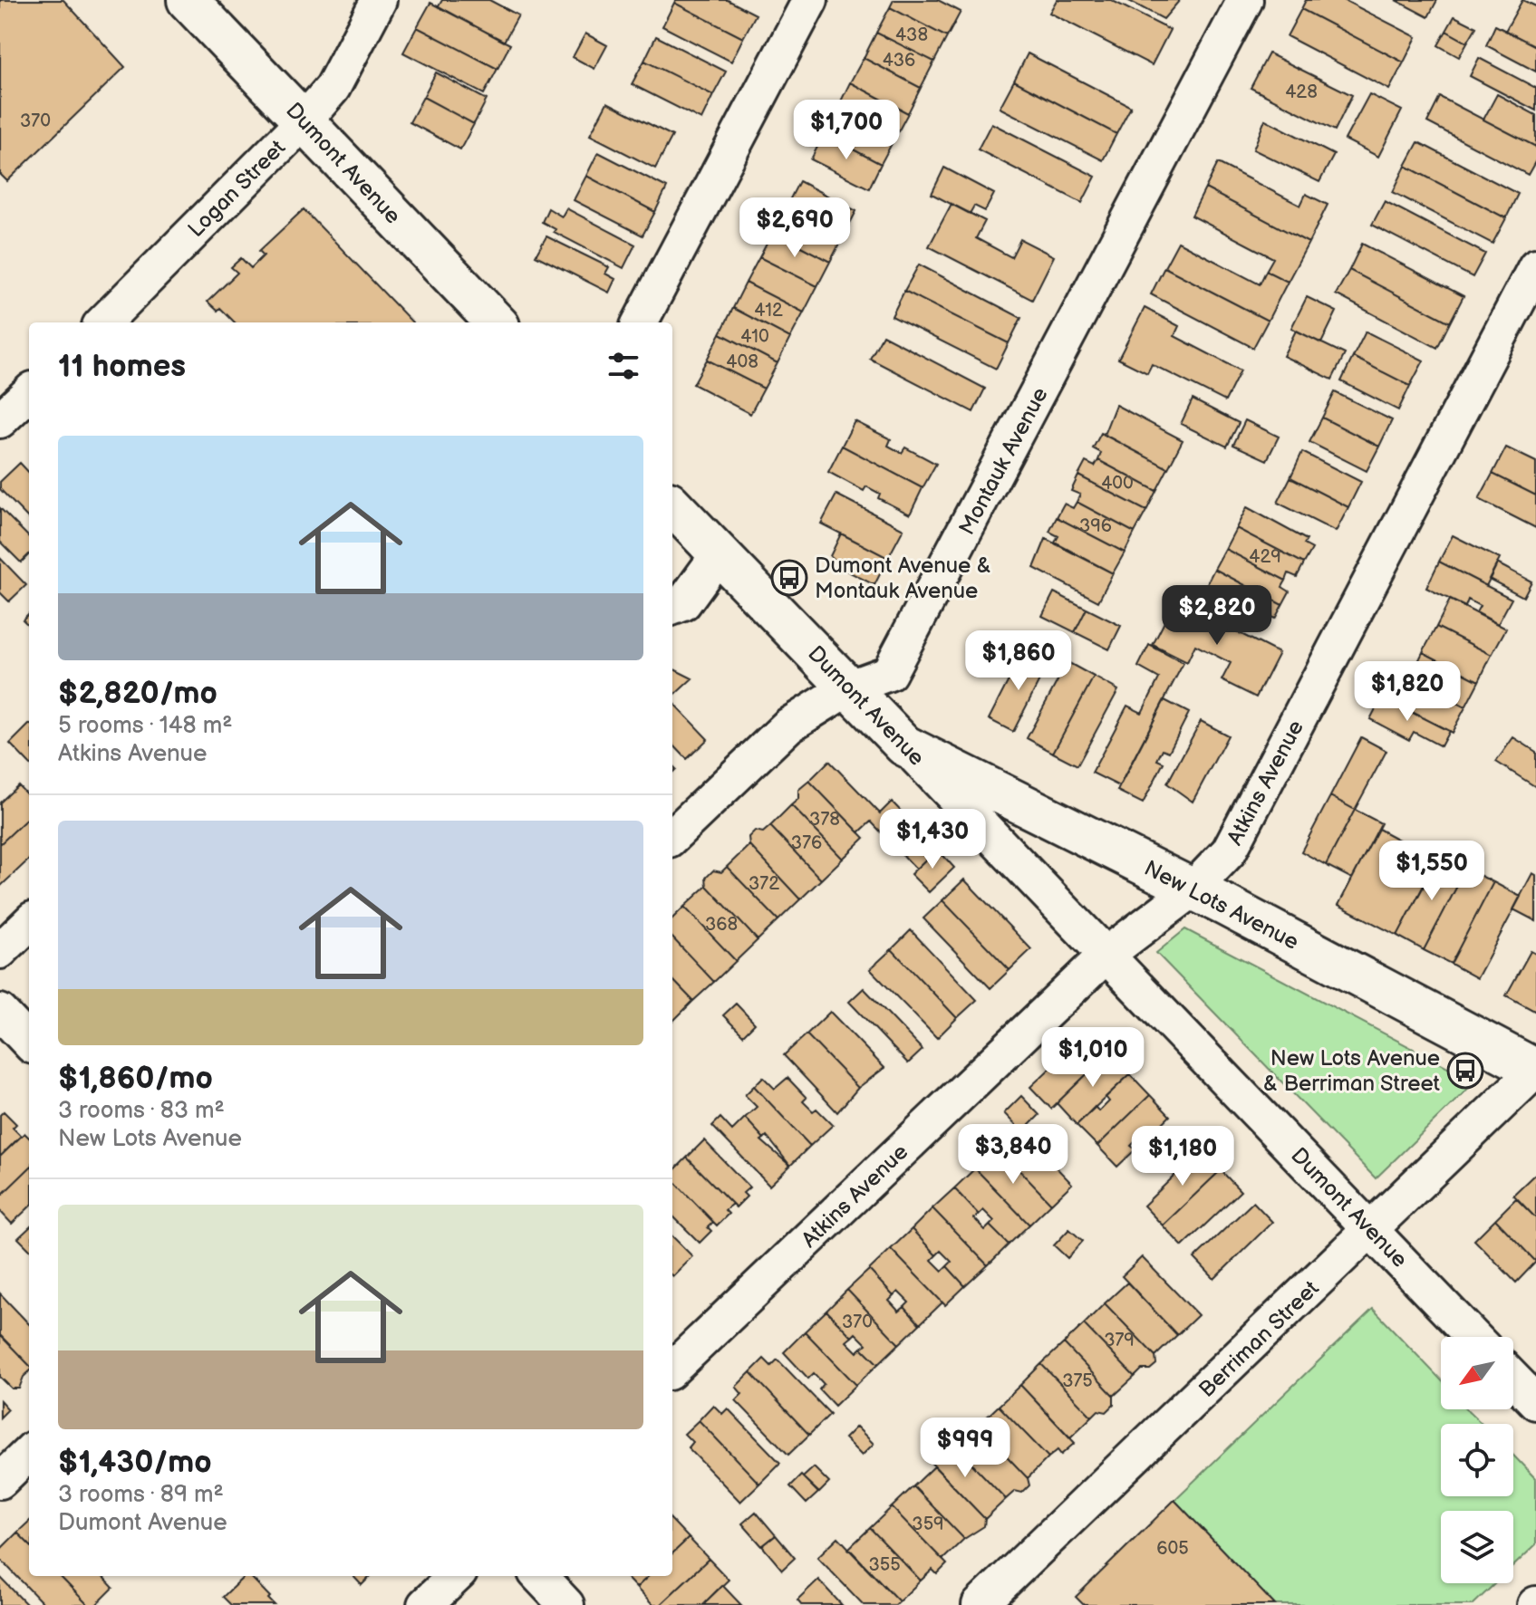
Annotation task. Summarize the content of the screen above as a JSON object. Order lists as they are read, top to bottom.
{
  "streets": {
    "street": [
      "Dumont Avenue",
      "Logan Street",
      "Montauk Avenue",
      "Atkins Avenue",
      "New Lots Avenue",
      "Berriman Street"
    ]
  },
  "crossings": [
    ["Dumont Avenue", "Logan Street"],
    ["Dumont Avenue", "Montauk Avenue"],
    ["Dumont Avenue", "Atkins Avenue"],
    ["Dumont Avenue", "New Lots Avenue"],
    ["Dumont Avenue", "Berriman Street"],
    ["Atkins Avenue", "New Lots Avenue"],
    ["New Lots Avenue", "Berriman Street"]
  ],
  "places": {
    "bus stop": ["Dumont Avenue & Montauk Avenue", "New Lots Avenue & Berriman Street"]
  },
  "house_numbers": [
    "438",
    "436",
    "428",
    "370",
    "412",
    "410",
    "408",
    "400",
    "396",
    "429",
    "378",
    "376",
    "372",
    "368",
    "370",
    "379",
    "375",
    "359",
    "605",
    "355"
  ],
  "north": "bottom left",
  "page": {
    "price": [
      "$1,700",
      "$2,690",
      "$2,820",
      "$1,860",
      "$1,820",
      "$1,430",
      "$1,550",
      "$1,010",
      "$3,840",
      "$1,180",
      "$999"
    ],
    "heading": "11 homes",
    "list": [
      {
        "name": "$2,820/mo",
        "note": "5 rooms · 148 m² · Atkins Avenue"
      },
      {
        "name": "$1,860/mo",
        "note": "3 rooms · 83 m² · New Lots Avenue"
      },
      {
        "name": "$1,430/mo",
        "note": "3 rooms · 89 m² · Dumont Avenue"
      }
    ]
  }
}
